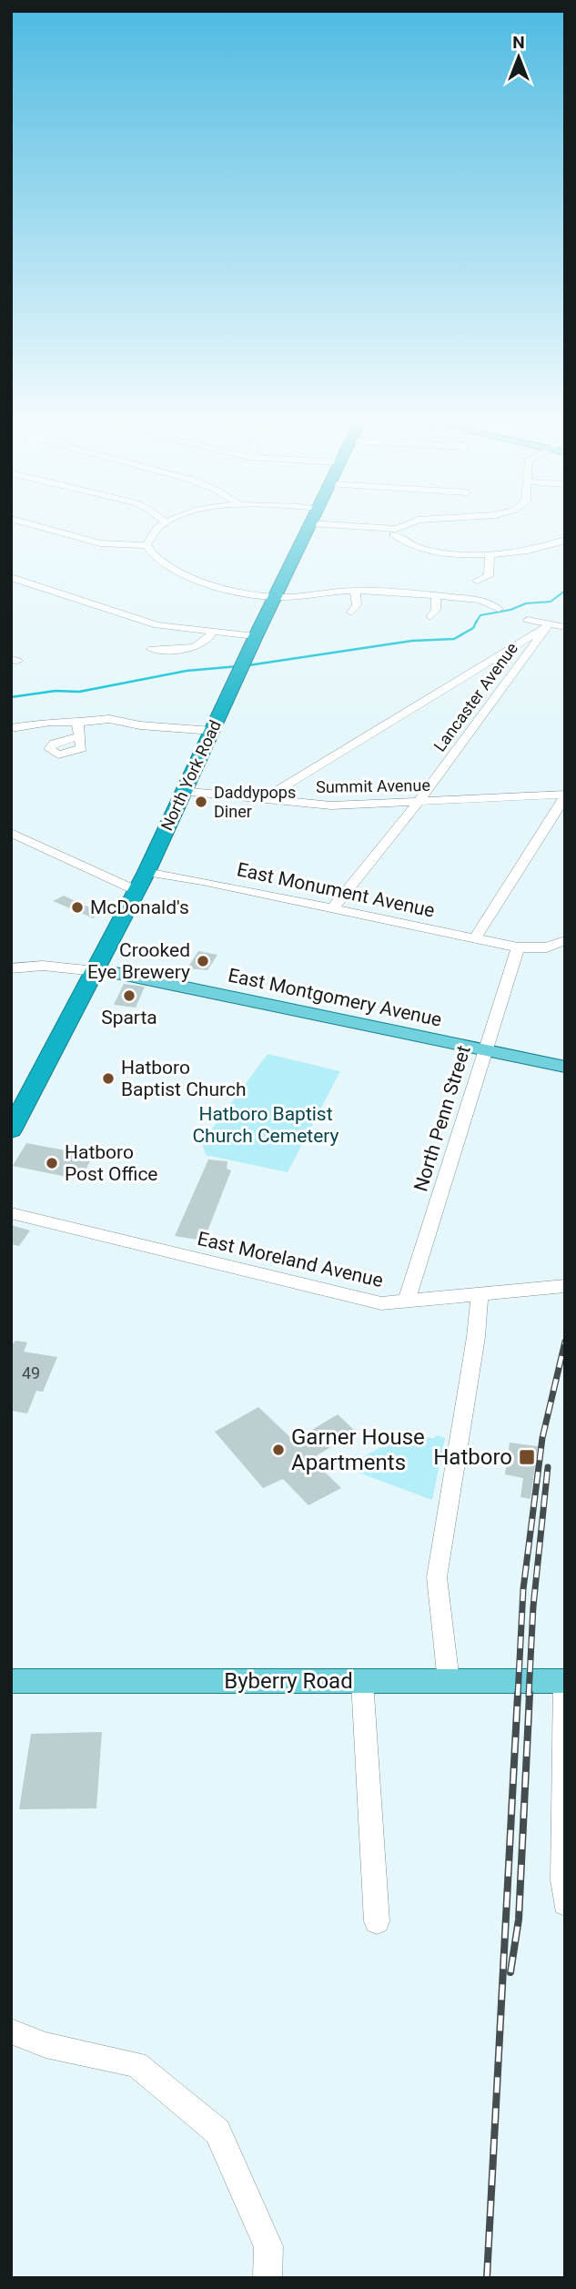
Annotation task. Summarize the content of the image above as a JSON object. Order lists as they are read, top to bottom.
{
  "streets": {
    "highway": ["North York Road"],
    "main road": ["East Montgomery Avenue", "Byberry Road"],
    "street": [
      "Lancaster Avenue",
      "Summit Avenue",
      "East Monument Avenue",
      "North Penn Street",
      "East Moreland Avenue"
    ]
  },
  "crossings": [
    ["Lancaster Avenue", "Summit Avenue"],
    ["Lancaster Avenue", "East Monument Avenue"],
    ["North York Road", "Summit Avenue"],
    ["North York Road", "East Monument Avenue"],
    ["North York Road", "East Montgomery Avenue"],
    ["East Monument Avenue", "North Penn Street"],
    ["East Montgomery Avenue", "North Penn Street"],
    ["North Penn Street", "East Moreland Avenue"]
  ],
  "parks": ["Hatboro Baptist Church Cemetery"],
  "places": {
    "other": [
      "Daddypops Diner",
      "McDonald's",
      "Crooked Eye Brewery",
      "Sparta",
      "Hatboro Baptist Church",
      "Hatboro Post Office",
      "Garner House Apartments"
    ],
    "transit": ["Hatboro"]
  },
  "house_numbers": ["49"],
  "north": "top"
}
